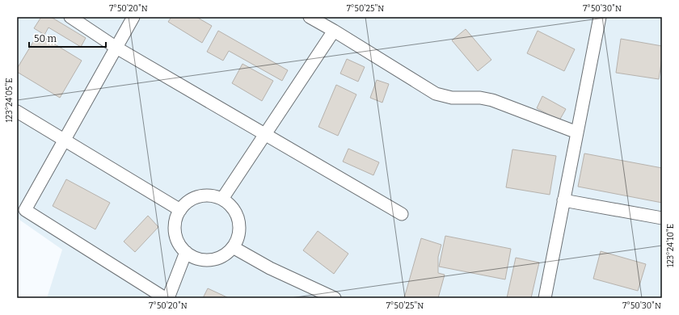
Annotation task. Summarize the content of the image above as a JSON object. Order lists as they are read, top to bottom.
{
  "scale_bar": "50 m",
  "coordinates": [
    "7°50'20\"N",
    "7°50'25\"N",
    "7°50'30\"N",
    "123°24'05\"E",
    "123°24'10\"E"
  ]
}
